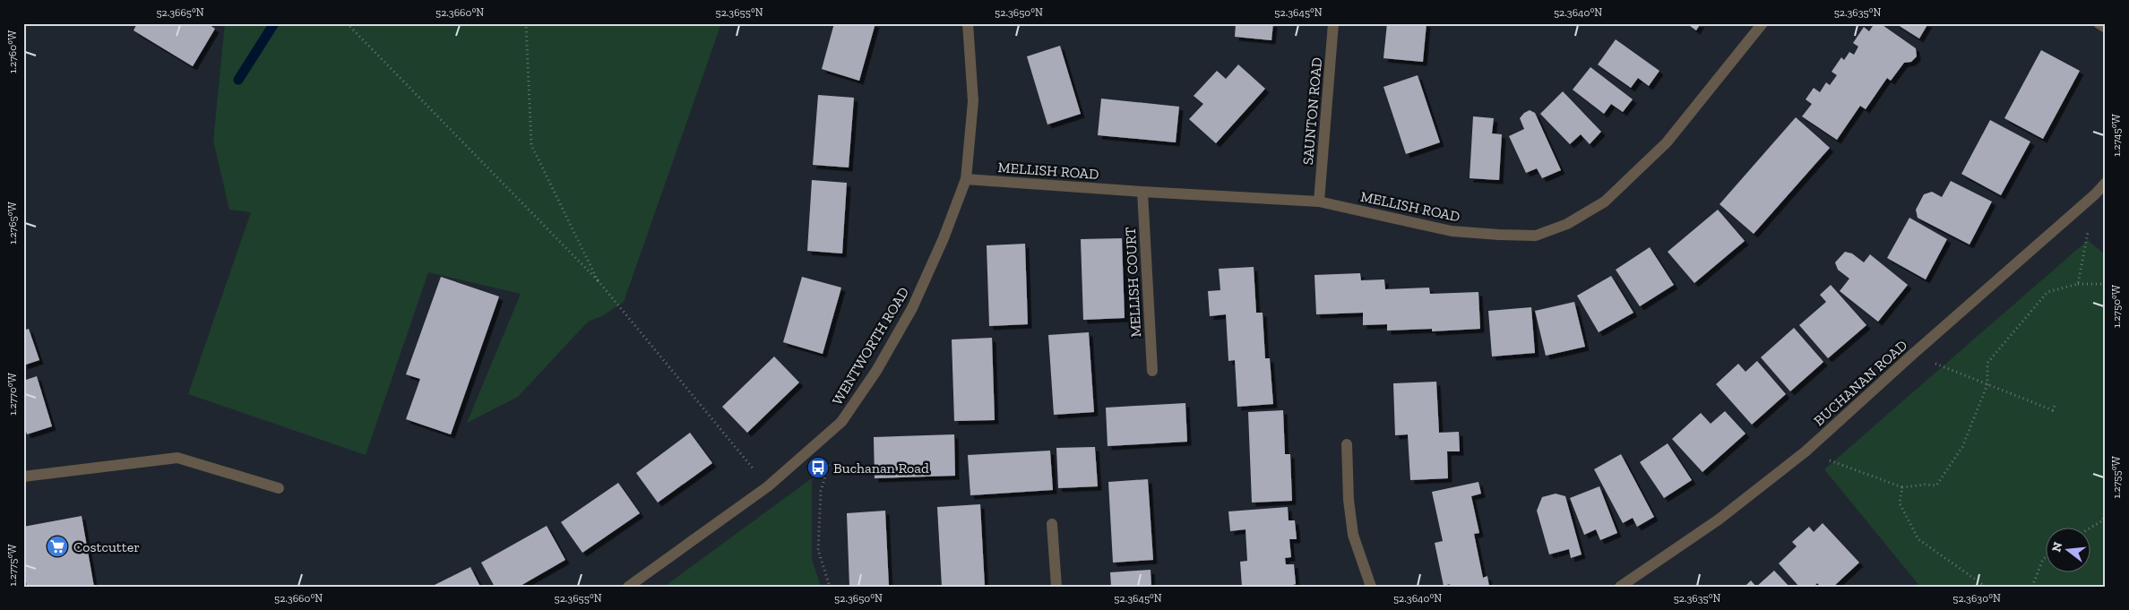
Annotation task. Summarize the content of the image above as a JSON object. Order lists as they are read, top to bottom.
{
  "streets": {
    "street": [
      "SAUNTON ROAD",
      "MELLISH ROAD",
      "MELLISH COURT",
      "WENTWORTH ROAD",
      "BUCHANAN ROAD"
    ]
  },
  "crossings": [
    ["SAUNTON ROAD", "MELLISH ROAD"],
    ["MELLISH ROAD", "MELLISH COURT"],
    ["MELLISH ROAD", "WENTWORTH ROAD"]
  ],
  "places": {
    "bus stop": ["Buchanan Road"],
    "supermarket": ["Costcutter"]
  },
  "north": "left",
  "coordinates": [
    "52.3665°N",
    "52.3660°N",
    "52.3655°N",
    "52.3650°N",
    "52.3645°N",
    "52.3640°N",
    "52.3635°N",
    "1.2760°W",
    "1.2745°W",
    "1.2765°W",
    "1.2750°W",
    "1.2770°W",
    "1.2755°W",
    "1.2775°W",
    "52.3630°N"
  ]
}
